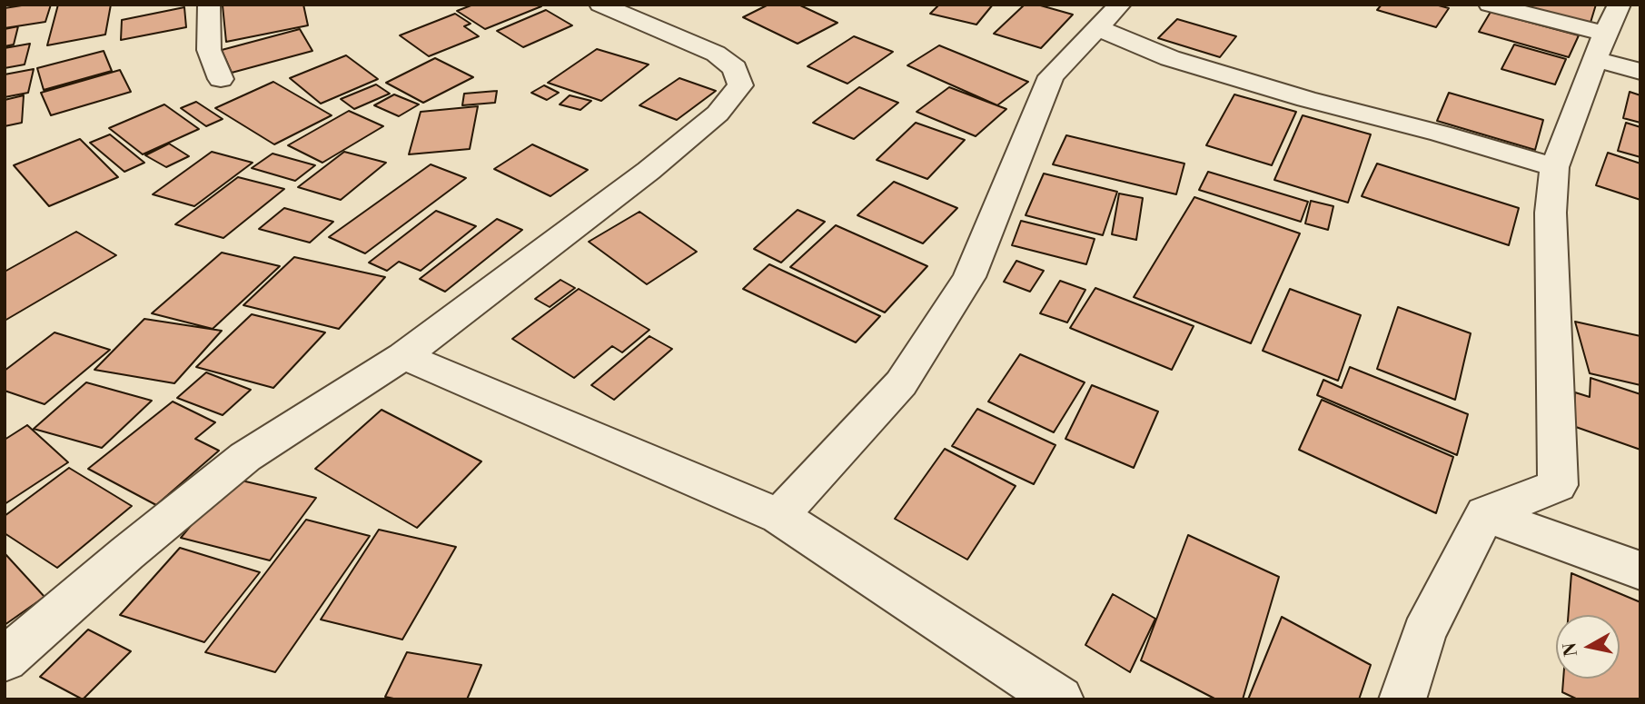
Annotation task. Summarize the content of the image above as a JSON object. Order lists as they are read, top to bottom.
{
  "north": "left"
}
